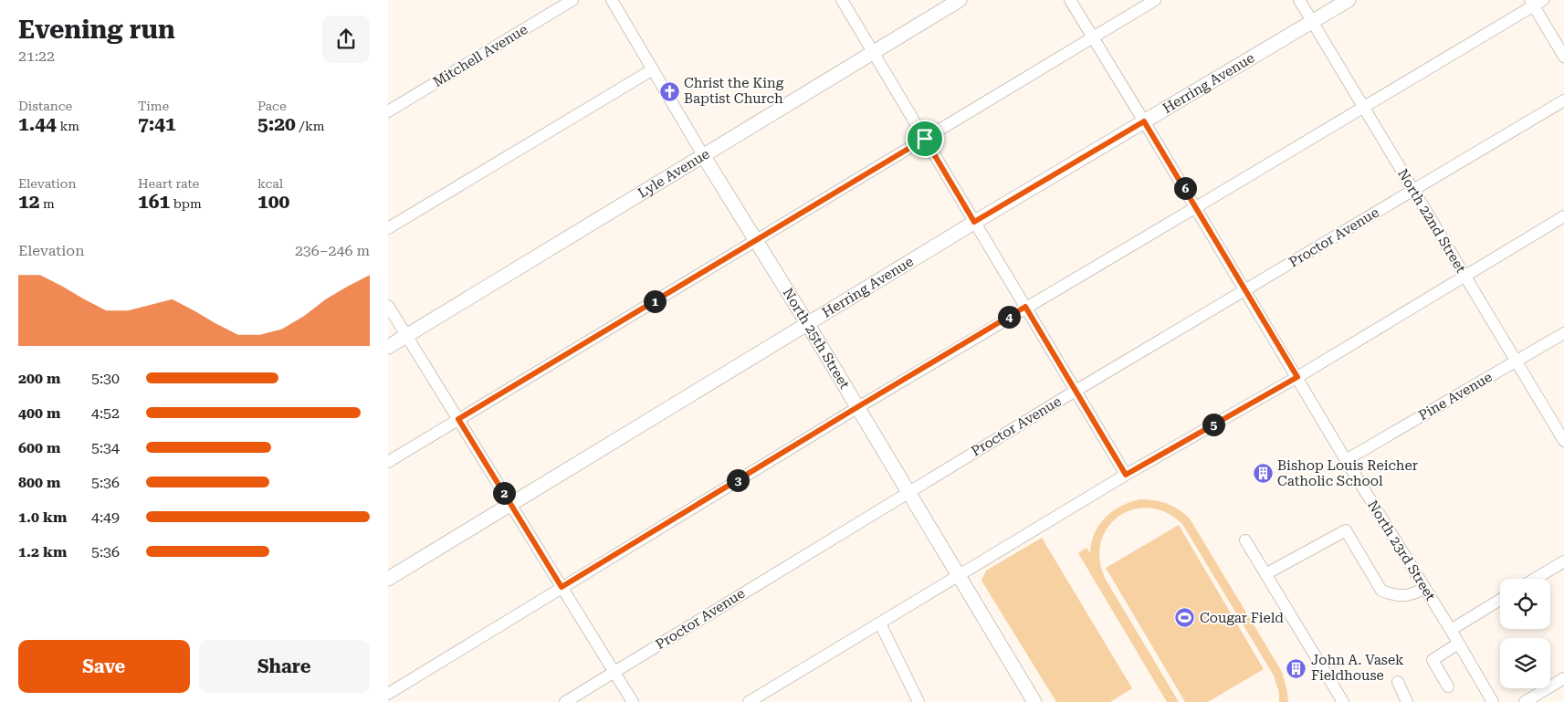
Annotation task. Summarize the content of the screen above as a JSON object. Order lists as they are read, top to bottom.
{
  "streets": {
    "main road": ["Herring Avenue", "Lyle Avenue", "North 25th Street"],
    "street": [
      "Mitchell Avenue",
      "North 22nd Street",
      "Proctor Avenue",
      "Pine Avenue",
      "North 23rd Street"
    ]
  },
  "crossings": [
    ["Herring Avenue", "North 22nd Street"],
    ["Herring Avenue", "North 25th Street"],
    ["Herring Avenue", "North 23rd Street"],
    ["Lyle Avenue", "North 25th Street"],
    ["North 22nd Street", "Proctor Avenue"],
    ["North 22nd Street", "Pine Avenue"],
    ["Proctor Avenue", "North 25th Street"],
    ["Proctor Avenue", "North 23rd Street"],
    ["Pine Avenue", "North 23rd Street"]
  ],
  "places": {
    "church": ["Christ the King Baptist Church"],
    "building": ["Bishop Louis Reicher Catholic School", "John A. Vasek Fieldhouse"],
    "sports": ["Cougar Field"]
  },
  "page": {
    "heading": ["Evening run", "21:22"],
    "stats": [
      ["Distance", "1.44 km"],
      ["Time", "7:41"],
      ["Pace", "5:20 /km"],
      ["Elevation", "12 m"],
      ["Heart rate", "161 bpm"],
      ["kcal", "100"]
    ],
    "pins": [
      "6",
      "1",
      "4",
      "5",
      "3",
      "2"
    ],
    "chart": ["Elevation", "236–246 m"],
    "list": [
      {
        "name": "200 m",
        "note": "5:30"
      },
      {
        "name": "400 m",
        "note": "4:52"
      },
      {
        "name": "600 m",
        "note": "5:34"
      },
      {
        "name": "800 m",
        "note": "5:36"
      },
      {
        "name": "1.0 km",
        "note": "4:49"
      },
      {
        "name": "1.2 km",
        "note": "5:36"
      }
    ],
    "buttons": ["Save", "Share"]
  }
}
